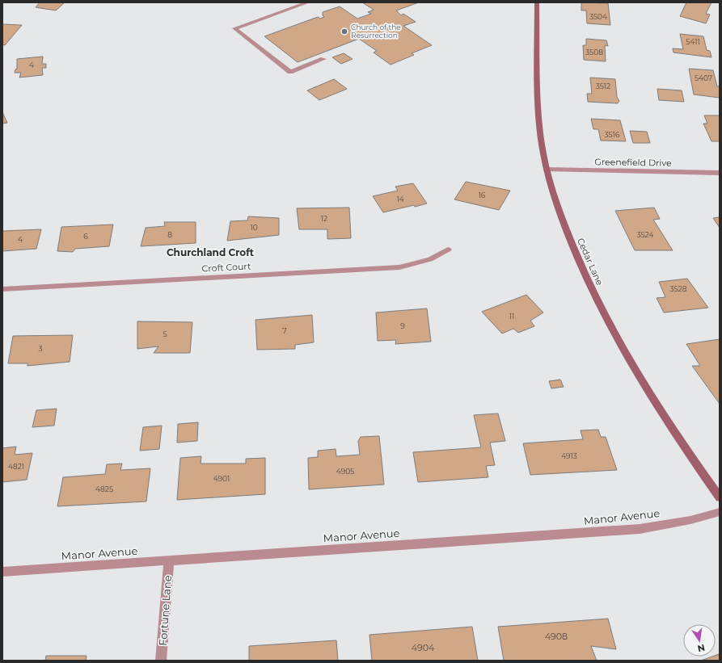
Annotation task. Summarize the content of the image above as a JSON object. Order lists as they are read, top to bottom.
{
  "streets": {
    "main road": ["Cedar Lane"],
    "street": [
      "Greenefield Drive",
      "Croft Court",
      "Manor Avenue",
      "Fortune Lane"
    ]
  },
  "crossings": [
    ["Greenefield Drive", "Cedar Lane"],
    ["Manor Avenue", "Fortune Lane"]
  ],
  "districts": ["Churchland Croft"],
  "places": ["Church of the Resurrection"],
  "house_numbers": [
    "3504",
    "5411",
    "3508",
    "4",
    "5407",
    "3512",
    "3516",
    "16",
    "14",
    "12",
    "10",
    "8",
    "3524",
    "6",
    "4",
    "3528",
    "11",
    "9",
    "7",
    "5",
    "3",
    "4913",
    "4821",
    "4905",
    "4901",
    "4825",
    "4908",
    "4904"
  ],
  "north": "bottom"
}
